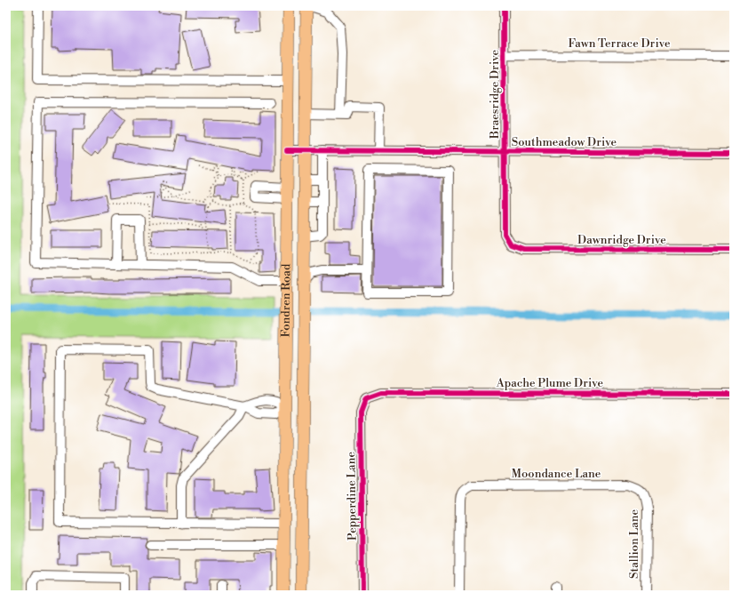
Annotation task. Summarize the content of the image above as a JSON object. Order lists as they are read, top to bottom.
{
  "streets": {
    "main road": ["Fondren Road"],
    "street": [
      "Fawn Terrace Drive",
      "Braesridge Drive",
      "Southmeadow Drive",
      "Dawnridge Drive",
      "Apache Plume Drive",
      "Moondance Lane",
      "Pepperdine Lane",
      "Stallion Lane"
    ]
  },
  "crossings": [
    ["Fawn Terrace Drive", "Braesridge Drive"],
    ["Braesridge Drive", "Southmeadow Drive"],
    ["Braesridge Drive", "Dawnridge Drive"],
    ["Southmeadow Drive", "Fondren Road"],
    ["Apache Plume Drive", "Pepperdine Lane"],
    ["Moondance Lane", "Stallion Lane"]
  ]
}
